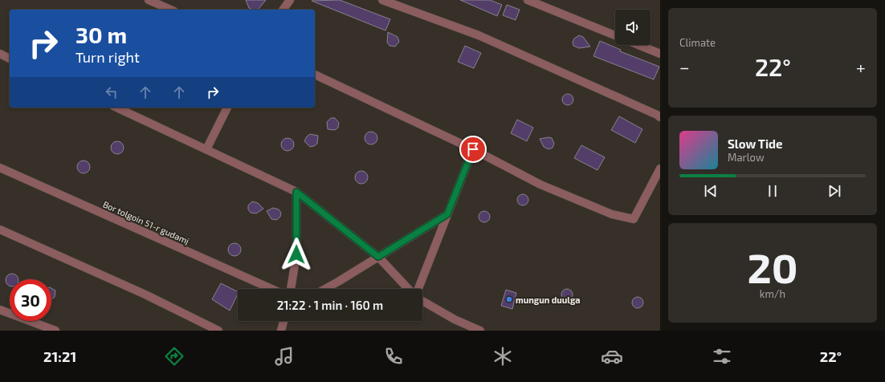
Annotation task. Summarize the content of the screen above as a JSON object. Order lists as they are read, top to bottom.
{
  "streets": {
    "street": ["Bor tolgoin 51-r gudamj"]
  },
  "places": ["mungun duulga"],
  "page": {
    "tile": [
      "Climate",
      ["20", "km/h"]
    ],
    "turn": ["30 m", "Turn right"],
    "heat": ["−", "22°", "+"],
    "song": ["Slow Tide", "Marlow"],
    "limit": "30",
    "trip": "21:22 · 1 min · 160 m",
    "tabs": ["21:21", "22°"]
  }
}
